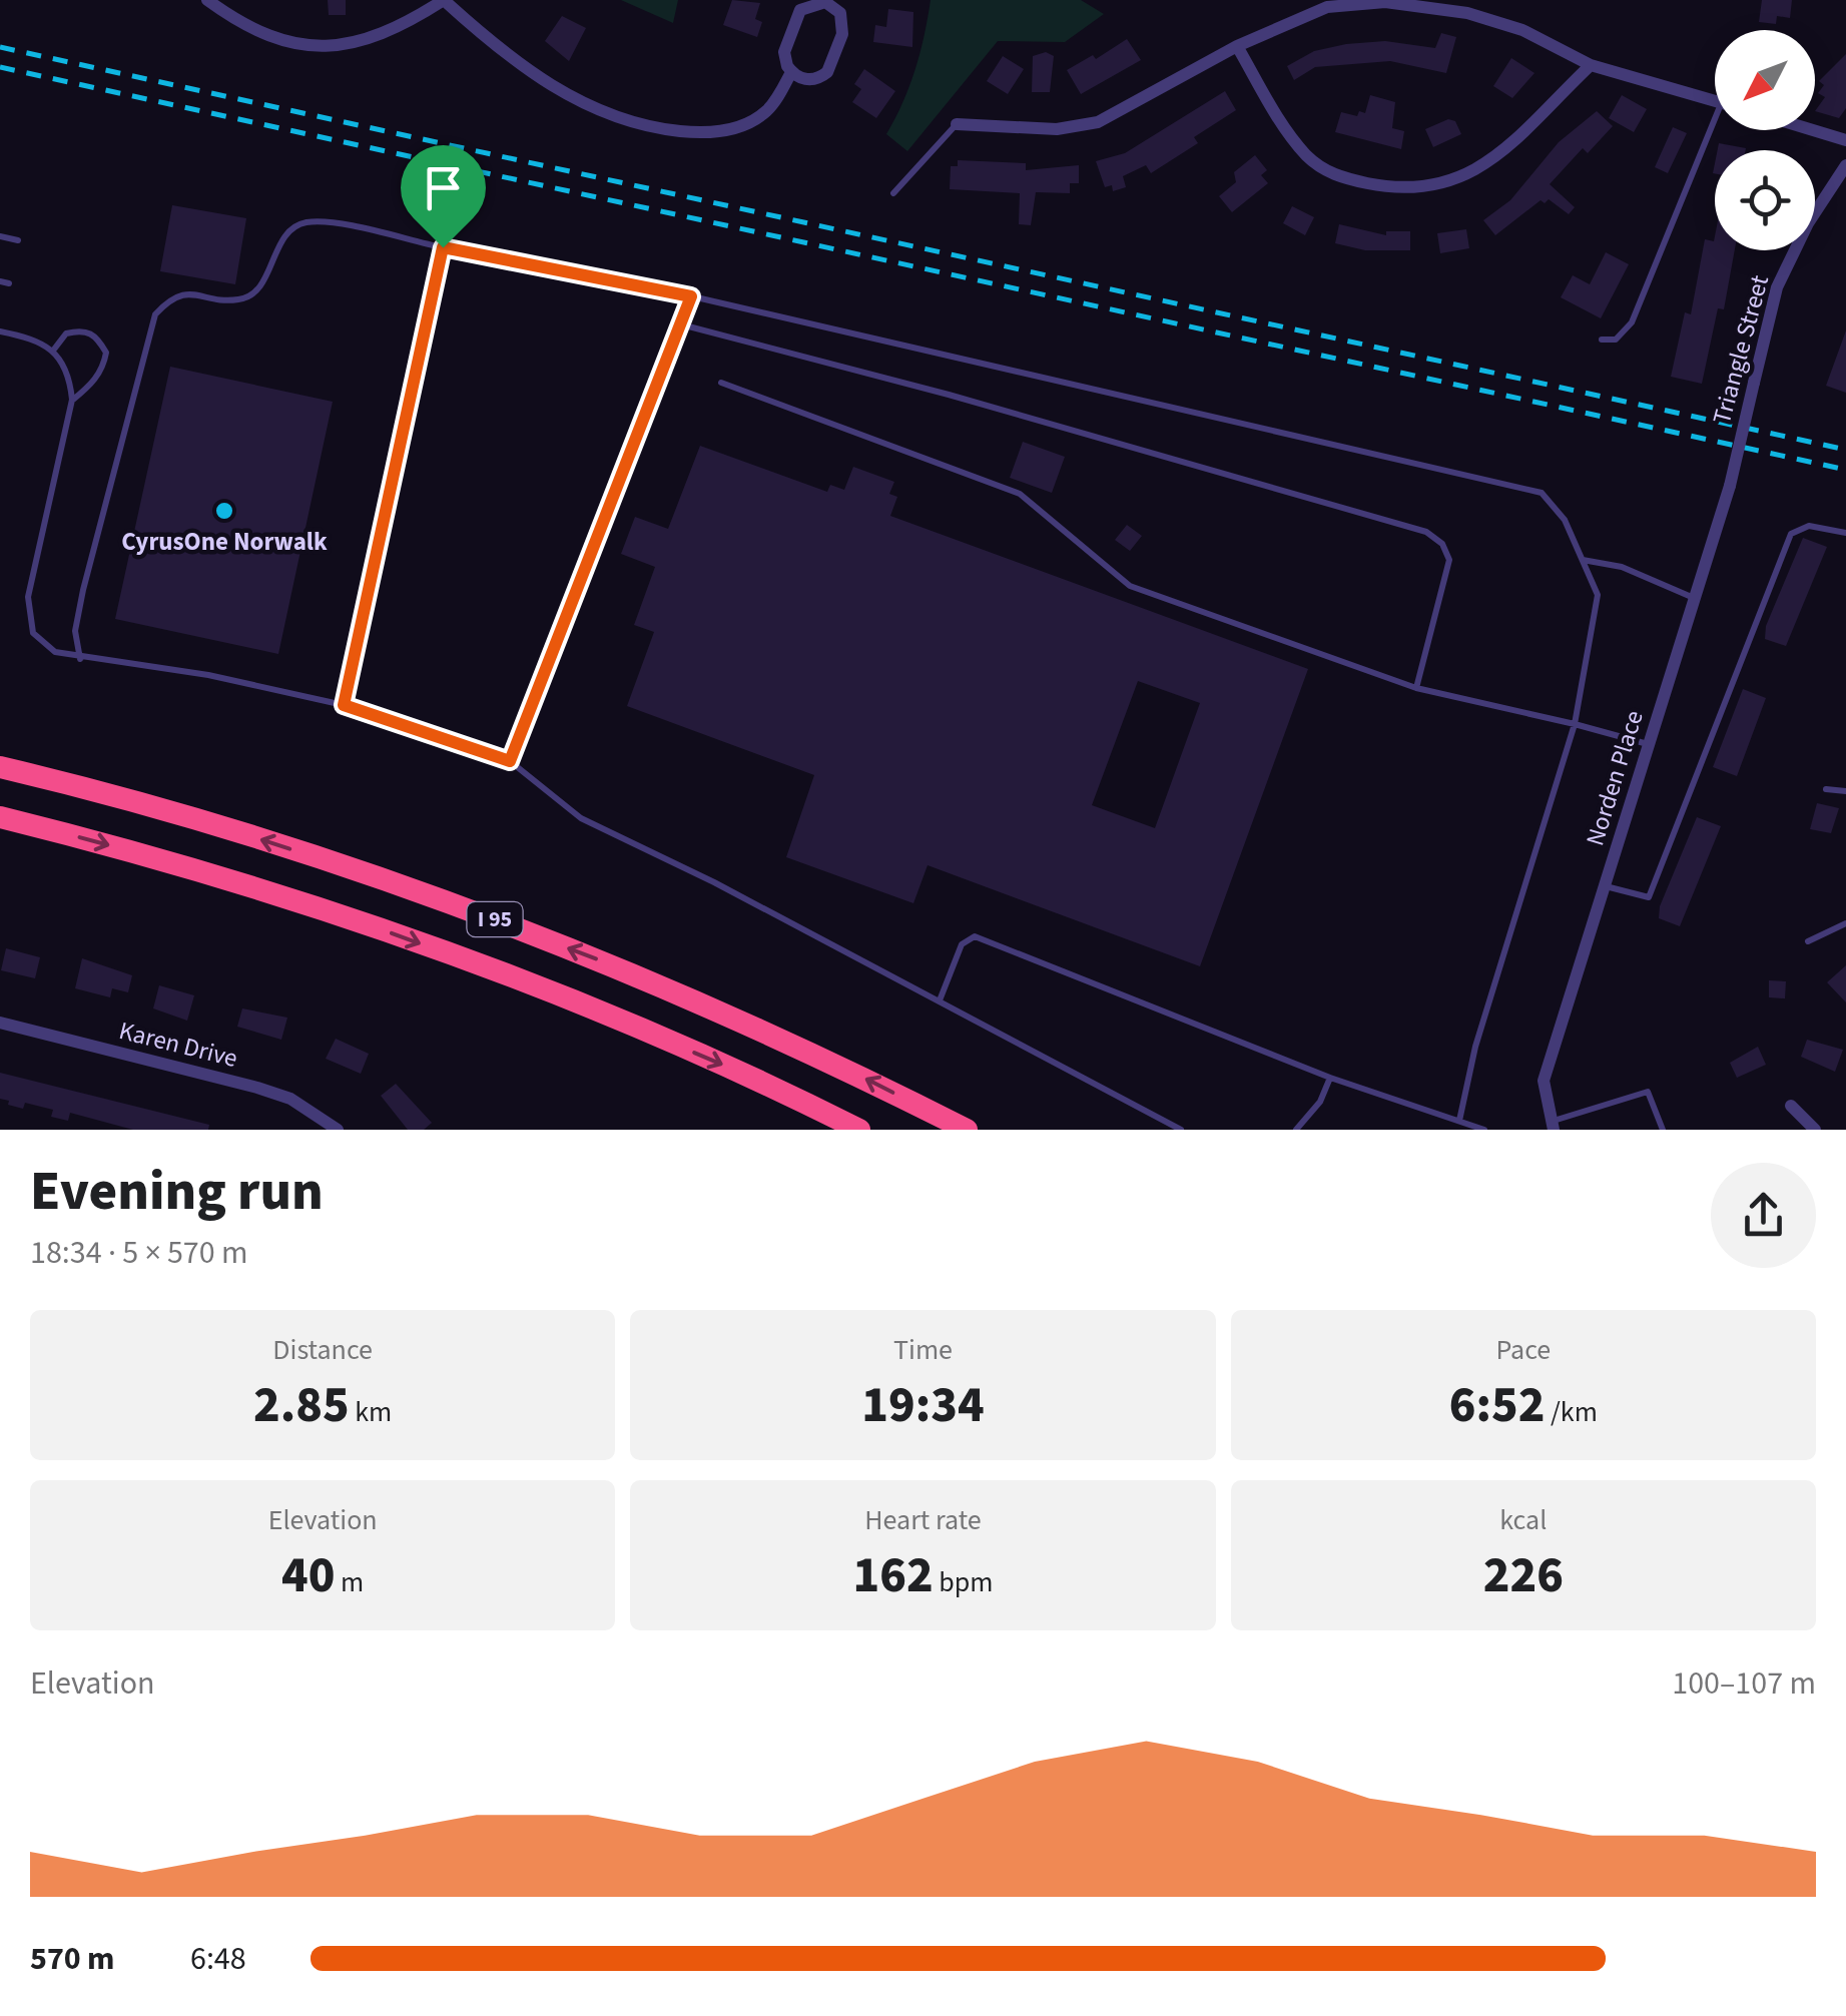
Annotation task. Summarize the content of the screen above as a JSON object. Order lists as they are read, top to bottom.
{
  "streets": {
    "highway": ["I 95"],
    "street": ["Triangle Street", "Norden Place", "Karen Drive"]
  },
  "crossings": [
    ["Triangle Street", "Norden Place"]
  ],
  "places": ["CyrusOne Norwalk"],
  "north": "bottom left",
  "page": {
    "heading": ["Evening run", "18:34 · 5 × 570 m"],
    "stats": [
      ["Distance", "2.85 km"],
      ["Time", "19:34"],
      ["Pace", "6:52 /km"],
      ["Elevation", "40 m"],
      ["Heart rate", "162 bpm"],
      ["kcal", "226"]
    ],
    "chart": ["Elevation", "100–107 m"],
    "list": [
      {
        "name": "570 m",
        "note": "6:48"
      }
    ]
  }
}
